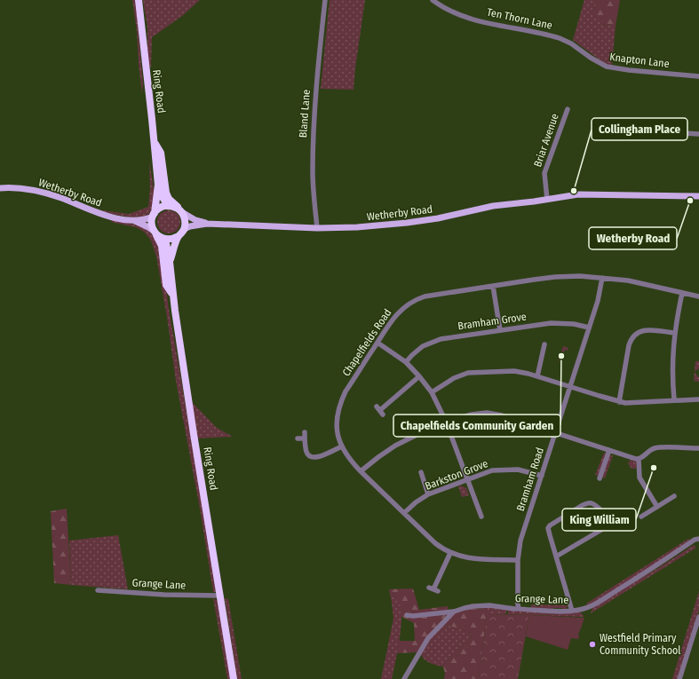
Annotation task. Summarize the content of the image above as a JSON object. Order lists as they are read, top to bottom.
{
  "streets": {
    "highway": ["Ring Road"],
    "main road": ["Wetherby Road"],
    "street": [
      "Ten Thorn Lane",
      "Knapton Lane",
      "Bland Lane",
      "Briar Avenue",
      "Bramham Grove",
      "Chapelfields Road",
      "Barkston Grove",
      "Bramham Road",
      "Grange Lane"
    ]
  },
  "crossings": [
    ["Ten Thorn Lane", "Knapton Lane"],
    ["Ring Road", "Wetherby Road"],
    ["Ring Road", "Grange Lane"],
    ["Bland Lane", "Wetherby Road"],
    ["Briar Avenue", "Wetherby Road"],
    ["Bramham Grove", "Bramham Road"],
    ["Chapelfields Road", "Barkston Grove"],
    ["Chapelfields Road", "Bramham Road"],
    ["Barkston Grove", "Bramham Road"],
    ["Bramham Road", "Grange Lane"]
  ],
  "places": [
    "Collingham Place",
    "Wetherby Road",
    "Chapelfields Community Garden",
    "King William",
    "Westfield Primary Community School"
  ]
}
